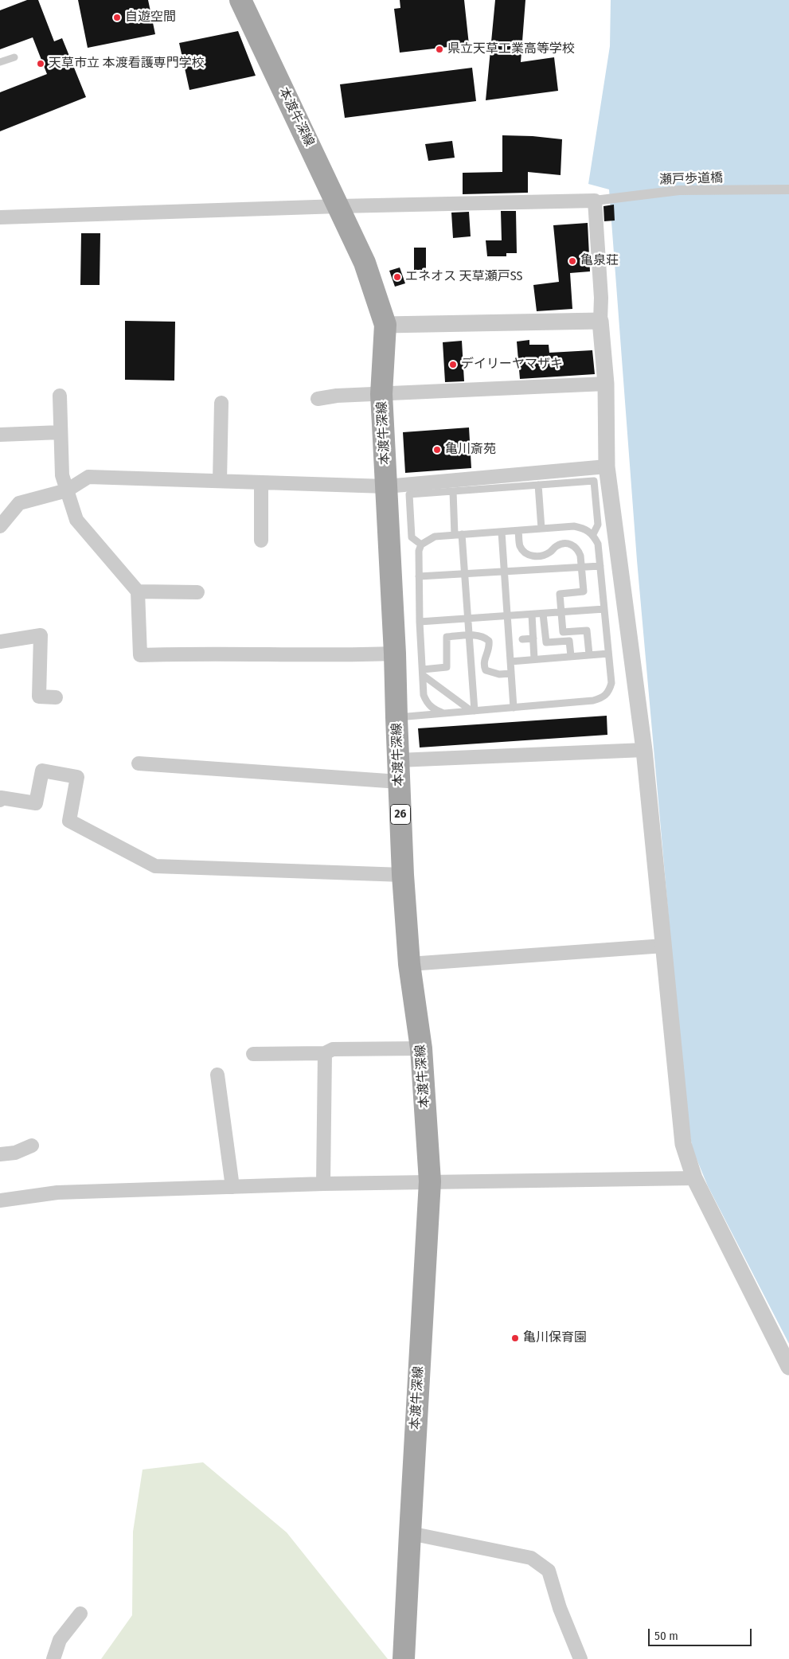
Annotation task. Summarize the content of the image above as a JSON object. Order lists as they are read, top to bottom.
{
  "streets": {
    "main road": ["本渡牛深線", "26"],
    "street": ["瀬戸歩道橋"]
  },
  "places": [
    "自遊空間",
    "県立天草工業高等学校",
    "天草市立 本渡看護専門学校",
    "亀泉荘",
    "エネオス 天草瀬戸SS",
    "デイリーヤマザキ",
    "亀川斎苑",
    "亀川保育園"
  ],
  "scale_bar": "50 m"
}
